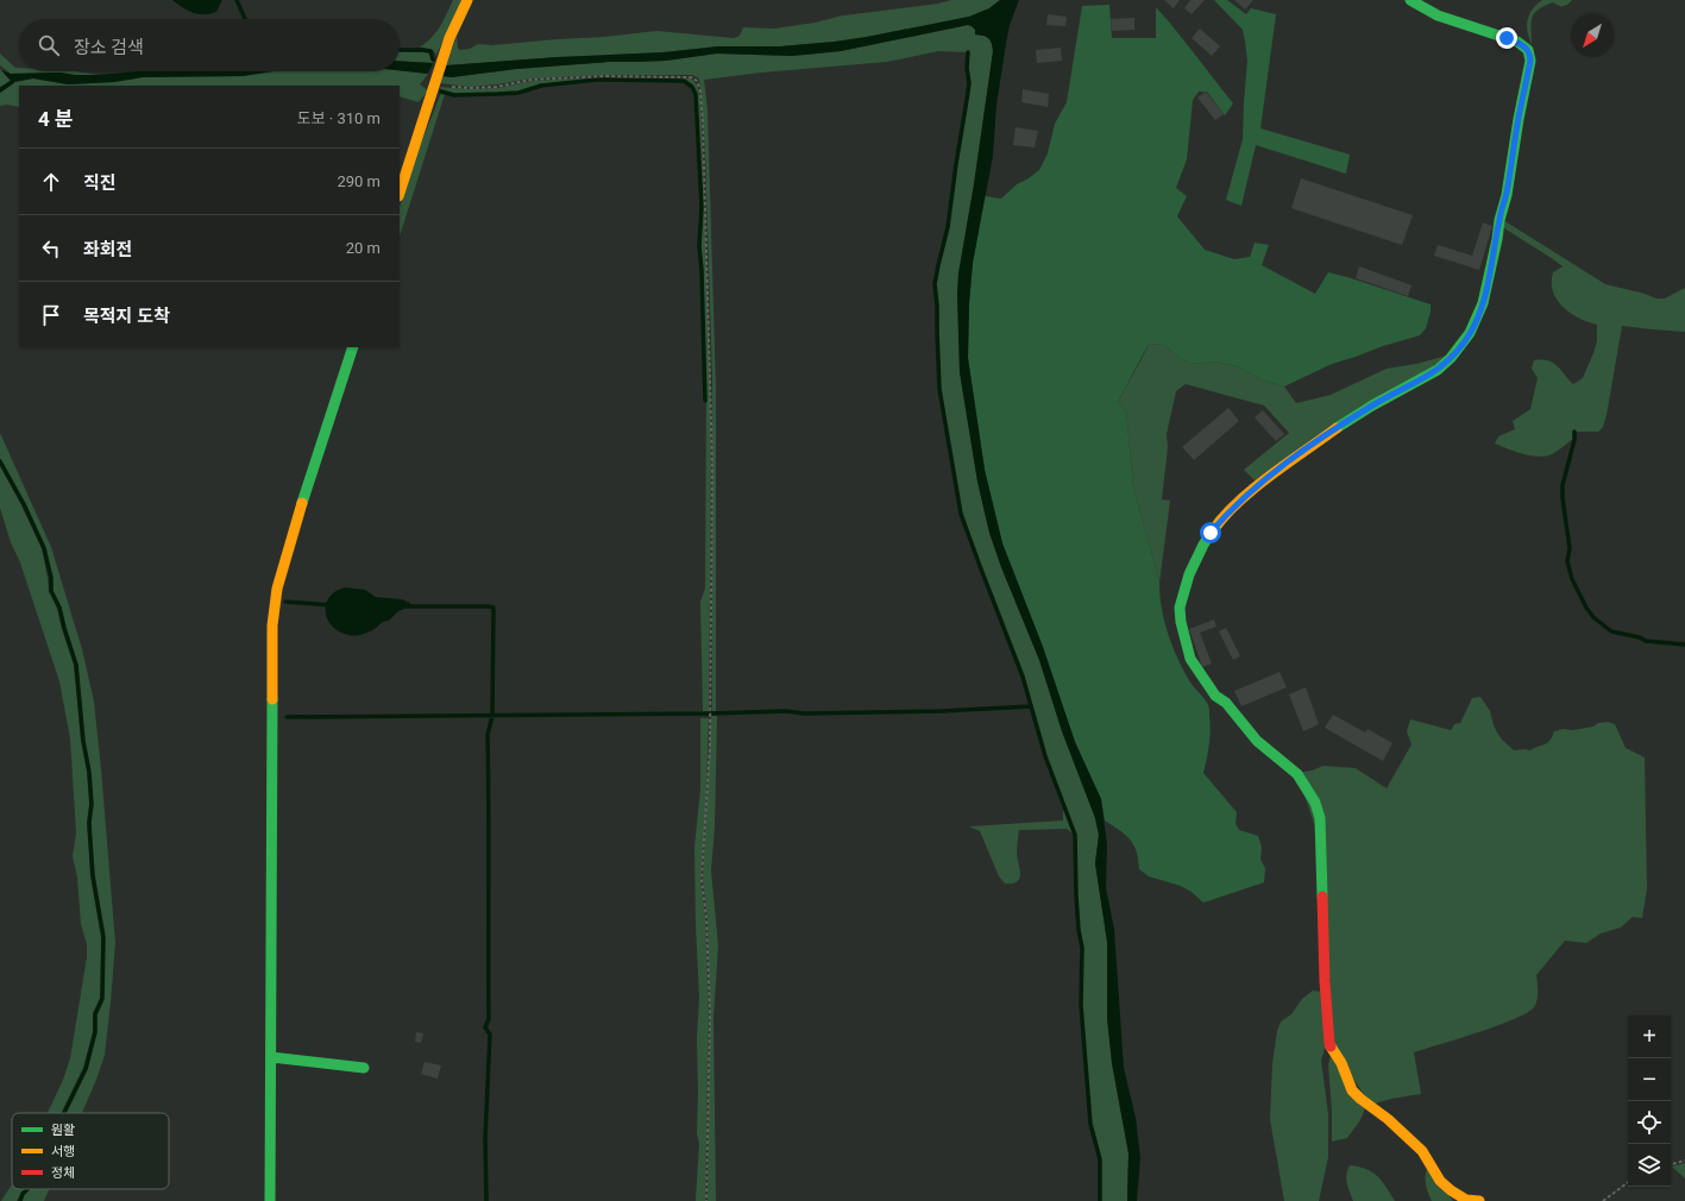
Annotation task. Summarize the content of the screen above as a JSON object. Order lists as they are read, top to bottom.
{
  "legend": ["원활", "서행", "정체"],
  "north": "bottom left",
  "page": {
    "search": "장소 검색",
    "heading": ["4 분", "도보 · 310 m"],
    "list": [
      ["직진", "290 m"],
      ["좌회전", "20 m"],
      "목적지 도착"
    ],
    "map_buttons": ["+", "−"]
  }
}
